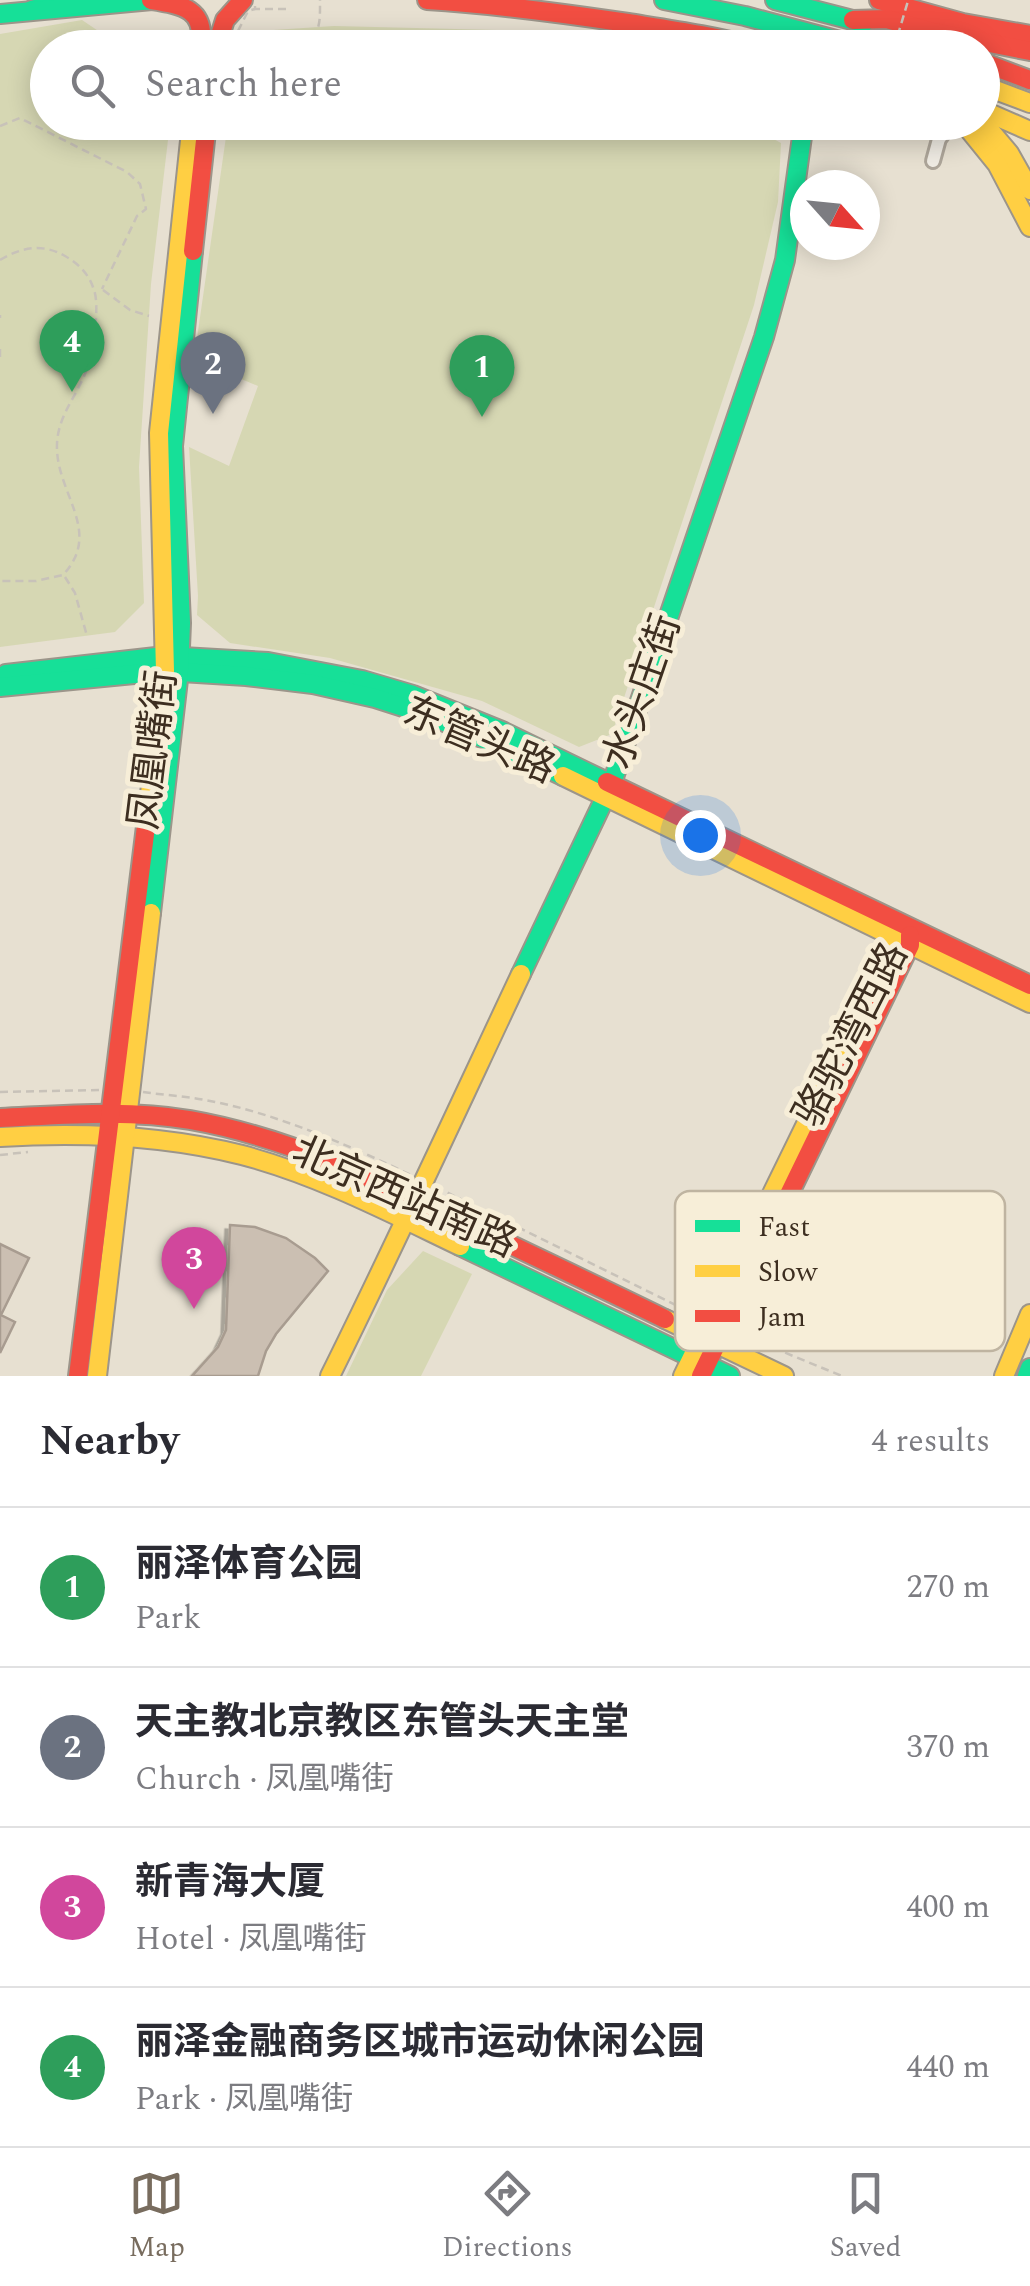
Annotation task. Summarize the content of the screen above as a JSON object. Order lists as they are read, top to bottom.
{
  "streets": {
    "main road": [
      "水头庄街",
      "东管头路",
      "凤凰嘴街",
      "骆驼湾西路",
      "北京西站南路"
    ]
  },
  "crossings": [
    ["水头庄街", "东管头路"],
    ["水头庄街", "北京西站南路"],
    ["东管头路", "凤凰嘴街"],
    ["东管头路", "骆驼湾西路"],
    ["凤凰嘴街", "北京西站南路"],
    ["骆驼湾西路", "北京西站南路"]
  ],
  "legend": ["Fast", "Slow", "Jam"],
  "north": "bottom right",
  "page": {
    "search": "Search here",
    "pins": [
      "4",
      "2",
      "1",
      "3"
    ],
    "heading": ["Nearby", "4 results"],
    "list": [
      {
        "mark": "1",
        "name": "丽泽体育公园",
        "note": "Park",
        "value": "270 m"
      },
      {
        "mark": "2",
        "name": "天主教北京教区东管头天主堂",
        "note": "Church · 凤凰嘴街",
        "value": "370 m"
      },
      {
        "mark": "3",
        "name": "新青海大厦",
        "note": "Hotel · 凤凰嘴街",
        "value": "400 m"
      },
      {
        "mark": "4",
        "name": "丽泽金融商务区城市运动休闲公园",
        "note": "Park · 凤凰嘴街",
        "value": "440 m"
      }
    ],
    "nav": ["Map", "Directions", "Saved"]
  }
}
